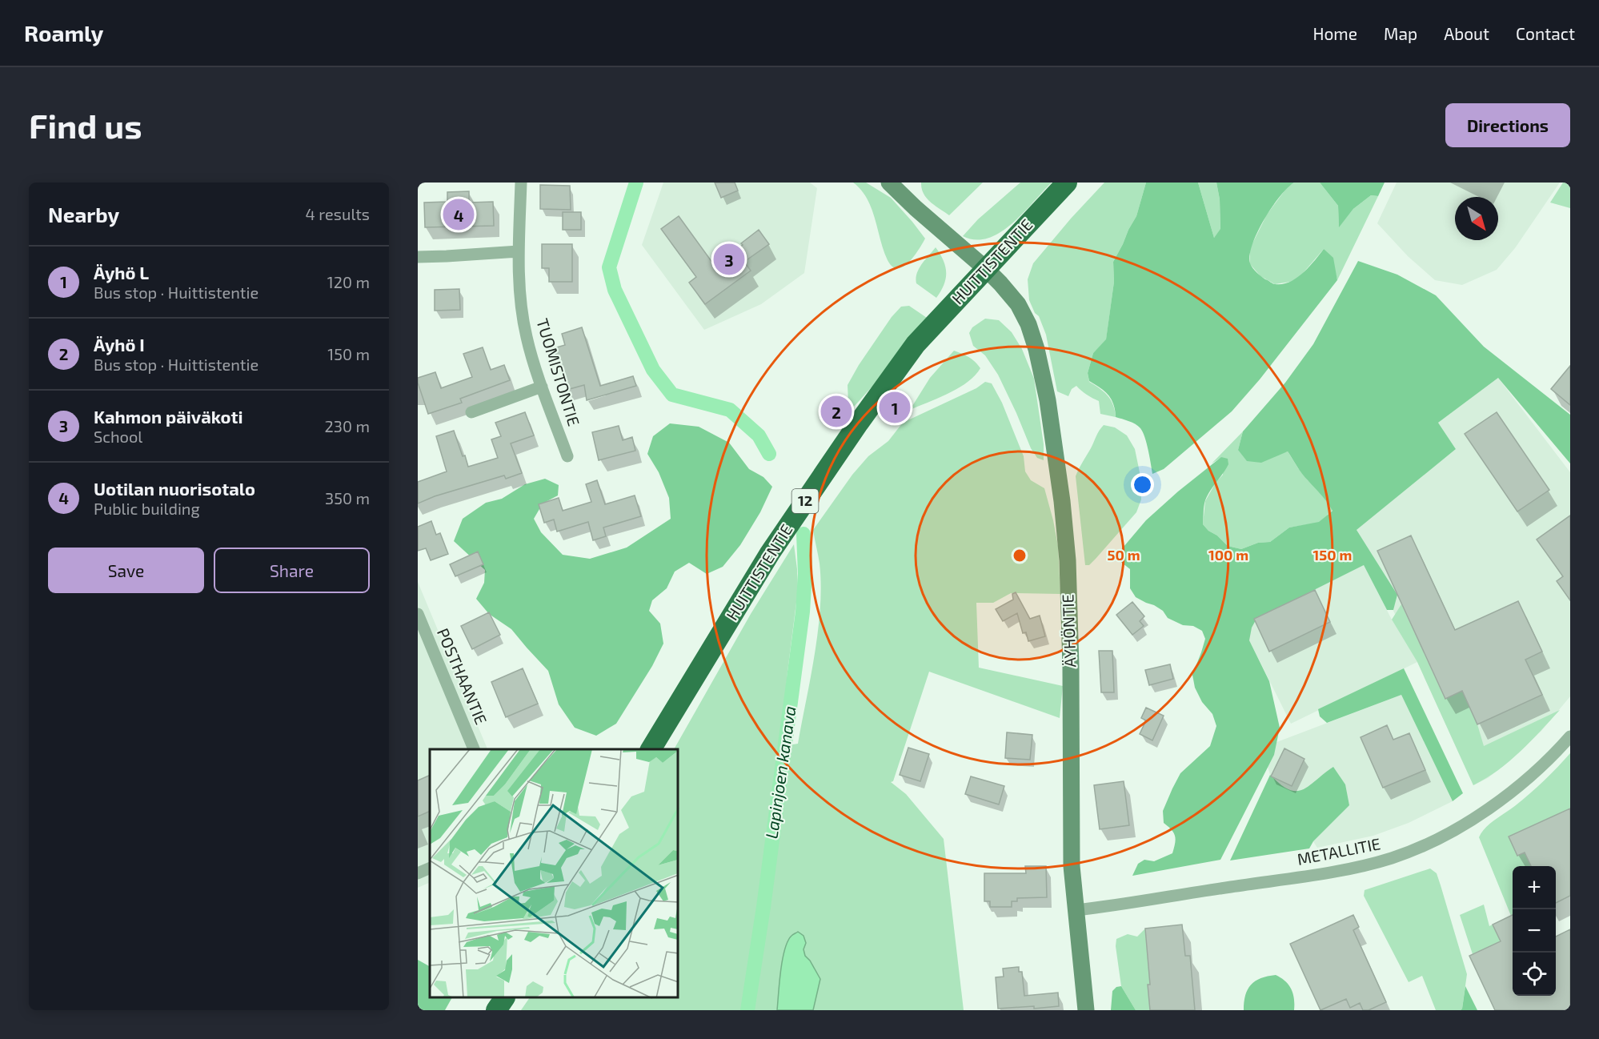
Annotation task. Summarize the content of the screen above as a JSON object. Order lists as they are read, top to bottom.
{
  "streets": {
    "highway": ["HUITTISTENTIE", "12"],
    "main road": ["ÄYHÖNTIE"],
    "street": ["TUOMISTONTIE", "POSTHAANTIE", "METALLITIE"]
  },
  "crossings": [
    ["HUITTISTENTIE", "ÄYHÖNTIE"],
    ["ÄYHÖNTIE", "METALLITIE"]
  ],
  "water": ["Lapinjoen kanava"],
  "north": "bottom right",
  "page": {
    "header": "Roamly",
    "nav": [
      "Home",
      "Map",
      "About",
      "Contact"
    ],
    "buttons": [
      "Directions",
      ["Save", "Share"]
    ],
    "title": "Find us",
    "heading": ["Nearby", "4 results"],
    "pins": [
      "4",
      "3",
      "1",
      "2"
    ],
    "list": [
      {
        "mark": "1",
        "name": "Äyhö L",
        "note": "Bus stop · Huittistentie",
        "value": "120 m"
      },
      {
        "mark": "2",
        "name": "Äyhö I",
        "note": "Bus stop · Huittistentie",
        "value": "150 m"
      },
      {
        "mark": "3",
        "name": "Kahmon päiväkoti",
        "note": "School",
        "value": "230 m"
      },
      {
        "mark": "4",
        "name": "Uotilan nuorisotalo",
        "note": "Public building",
        "value": "350 m"
      }
    ],
    "map_buttons": ["+", "−"]
  },
  "rings": ["50 m", "100 m", "150 m"]
}
